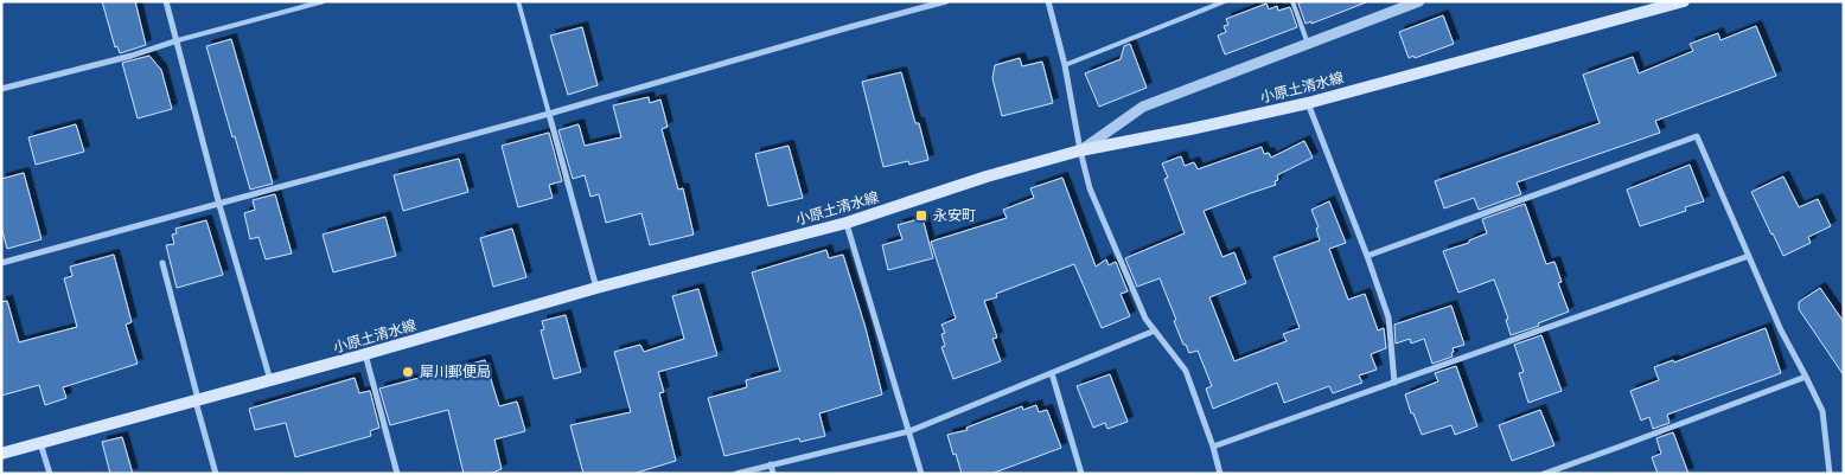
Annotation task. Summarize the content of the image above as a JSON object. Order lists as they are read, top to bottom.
{
  "streets": {
    "main road": ["小原土清水線"]
  },
  "places": {
    "transit": ["永安町"],
    "other": ["犀川郵便局"]
  }
}
